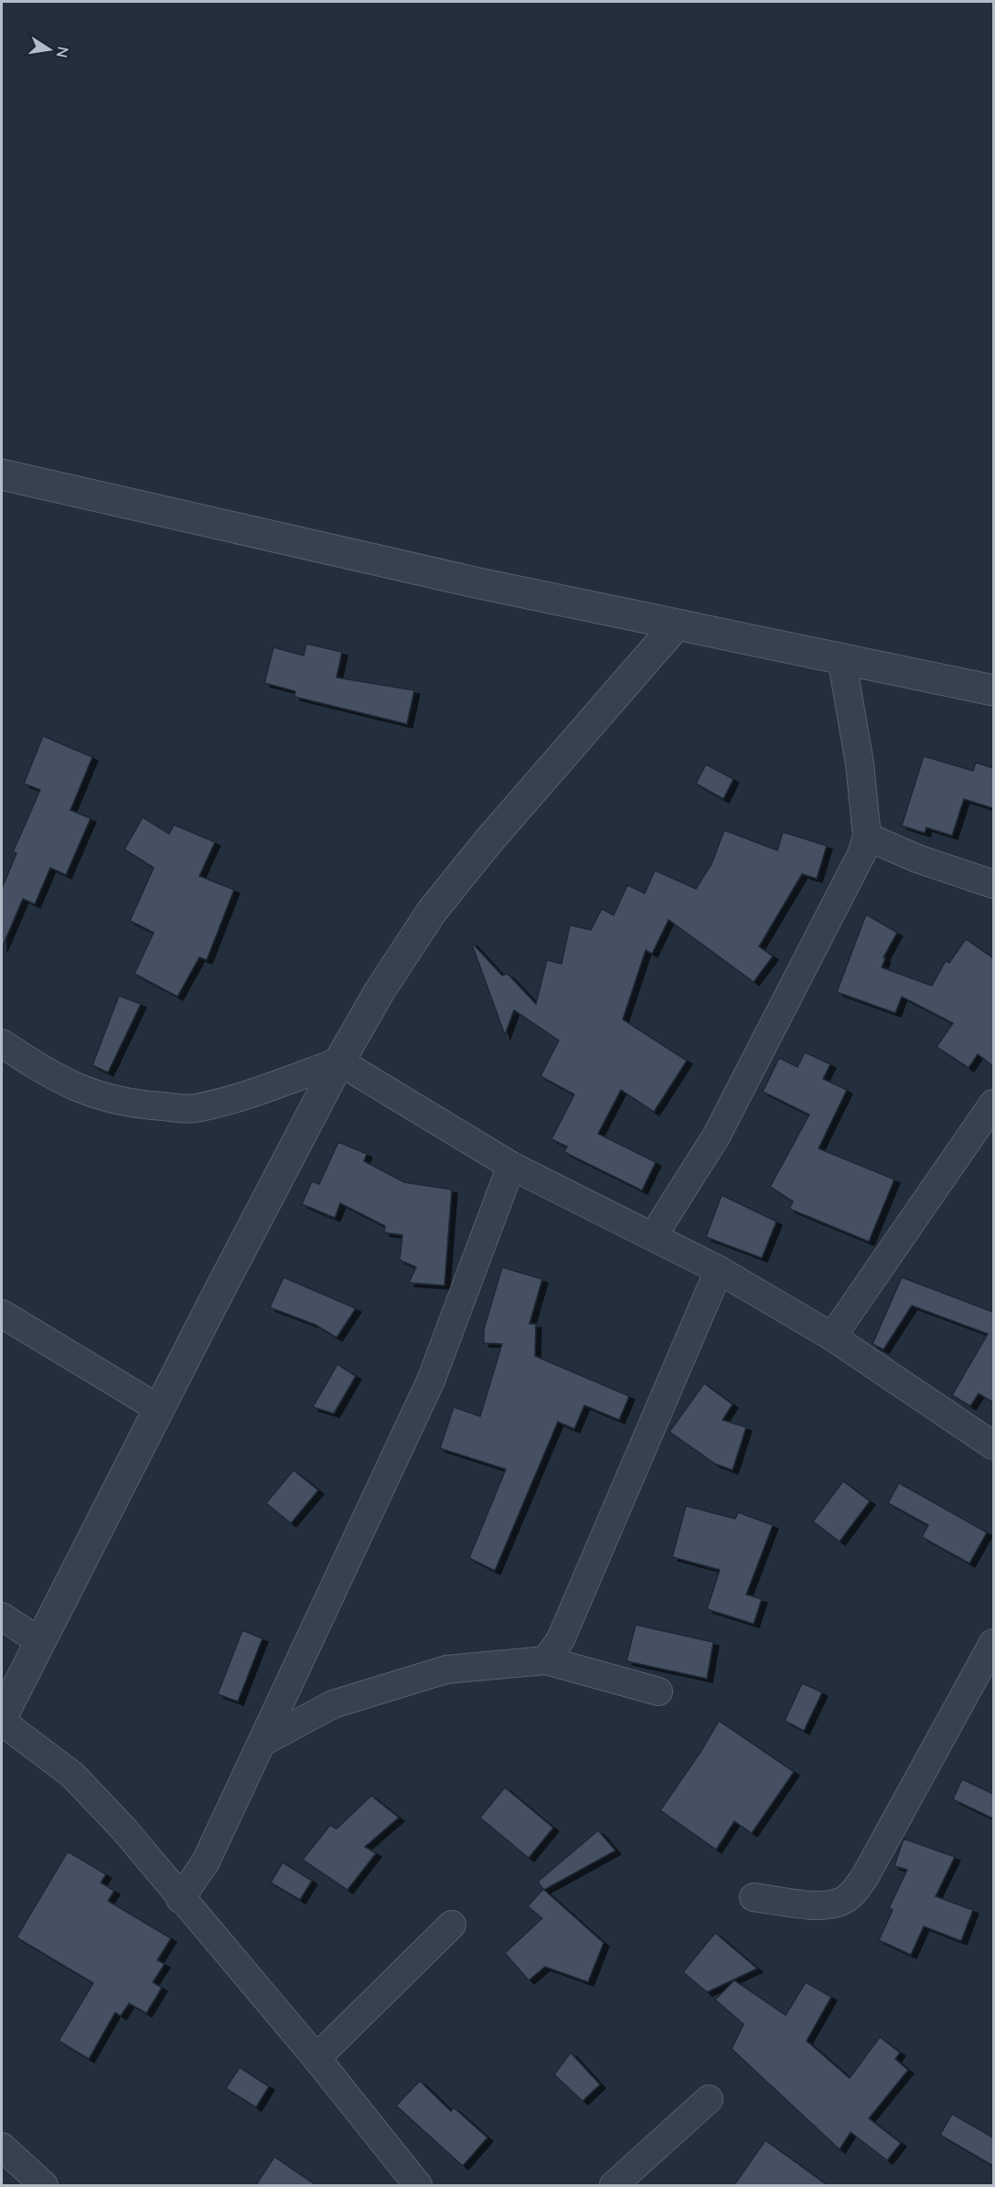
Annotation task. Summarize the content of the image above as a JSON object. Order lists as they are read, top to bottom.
{
  "north": "right"
}
